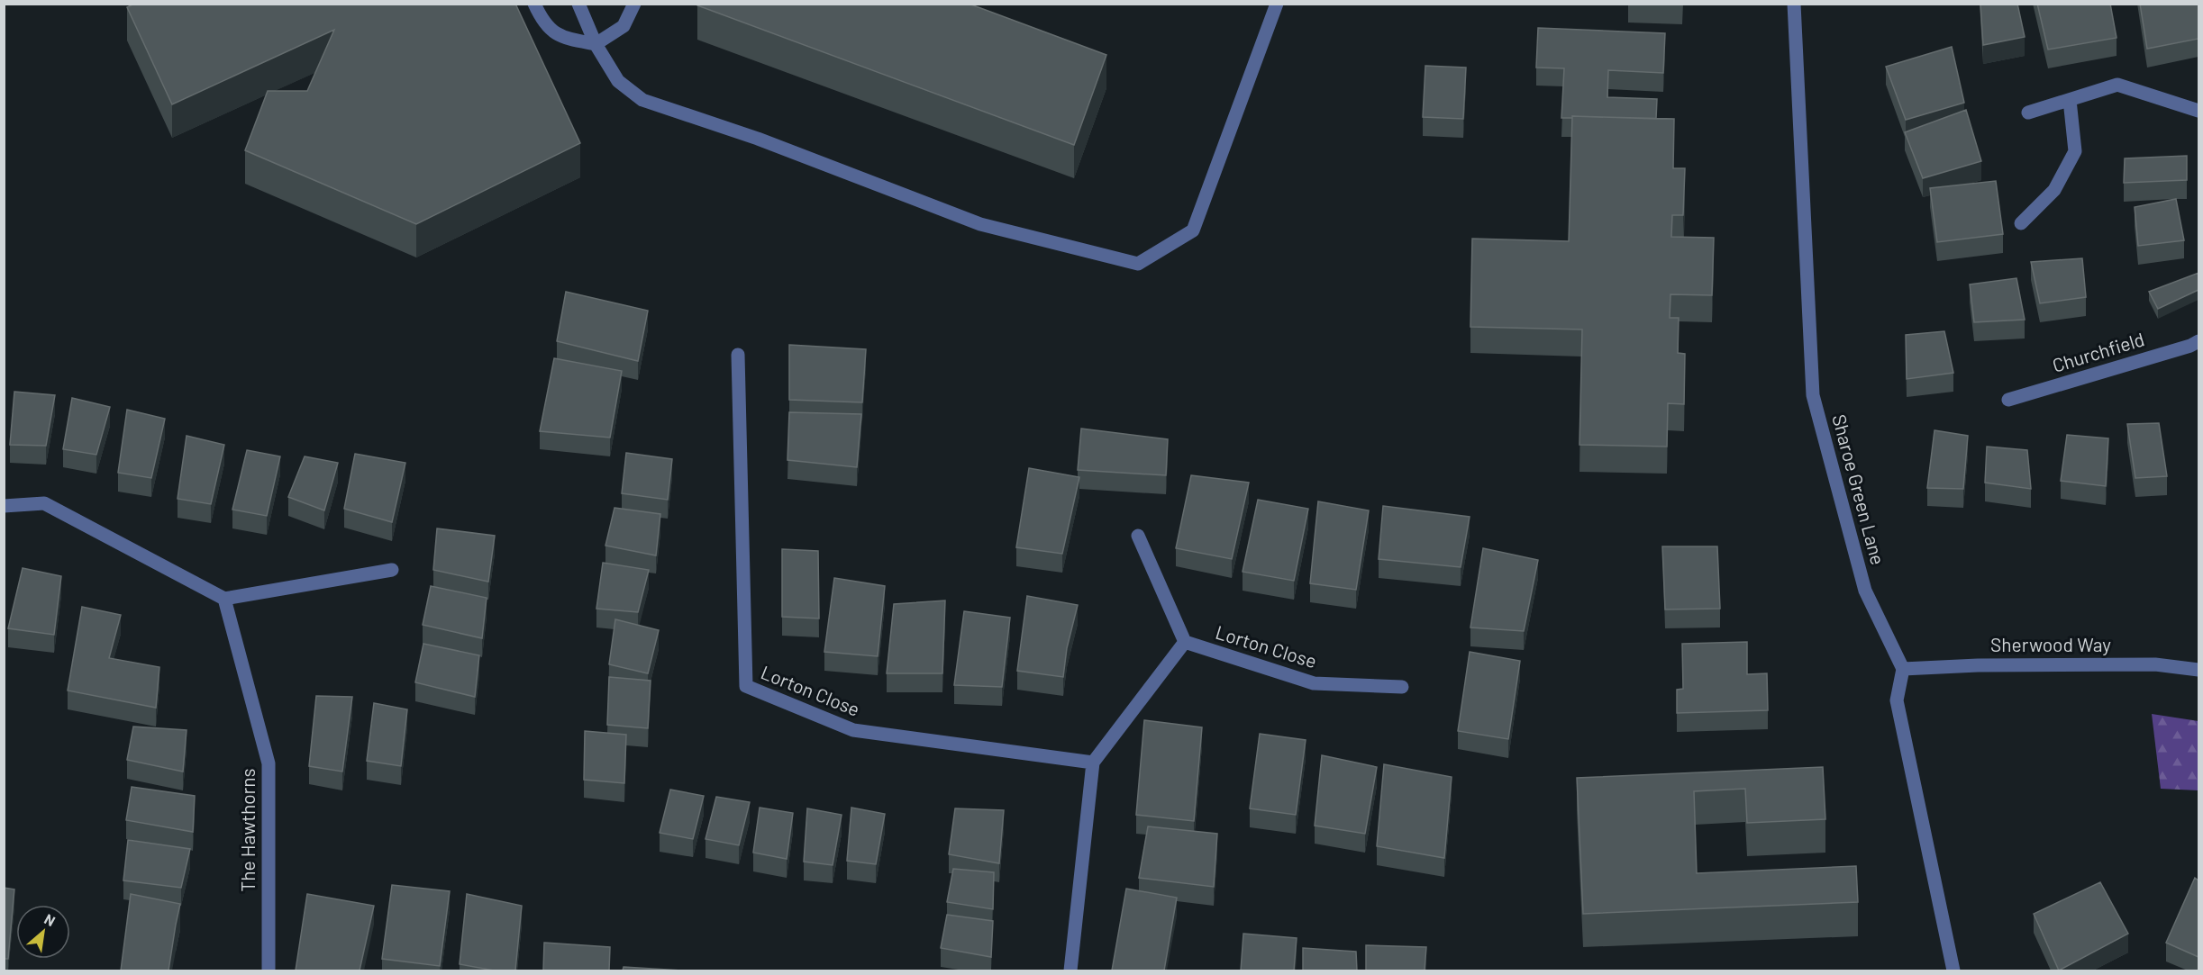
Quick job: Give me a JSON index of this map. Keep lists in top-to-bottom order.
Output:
{
  "streets": {
    "street": [
      "Churchfield",
      "Sharoe Green Lane",
      "Sherwood Way",
      "Lorton Close",
      "The Hawthorns"
    ]
  },
  "crossings": [
    ["Sharoe Green Lane", "Sherwood Way"]
  ],
  "north": "top right"
}
